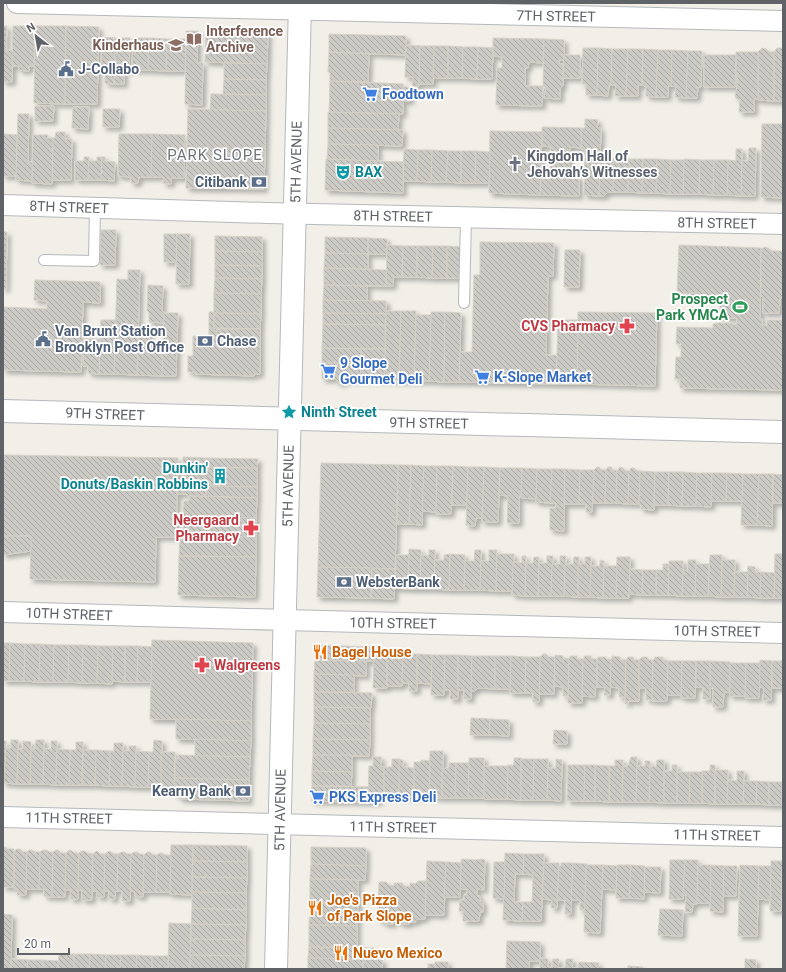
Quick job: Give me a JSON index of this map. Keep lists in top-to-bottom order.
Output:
{
  "streets": {
    "street": [
      "7TH STREET",
      "5TH AVENUE",
      "8TH STREET",
      "9TH STREET",
      "10TH STREET",
      "11TH STREET"
    ]
  },
  "crossings": [
    ["7TH STREET", "5TH AVENUE"],
    ["5TH AVENUE", "8TH STREET"],
    ["5TH AVENUE", "9TH STREET"],
    ["5TH AVENUE", "10TH STREET"],
    ["5TH AVENUE", "11TH STREET"]
  ],
  "districts": ["PARK SLOPE"],
  "places": {
    "library": ["Interference Archive"],
    "school or university": ["Kinderhaus"],
    "public building": ["J-Collabo", "Van Brunt Station Brooklyn Post Office"],
    "supermarket": [
      "Foodtown",
      "9 Slope Gourmet Deli",
      "K-Slope Market",
      "PKS Express Deli"
    ],
    "church": ["Kingdom Hall of Jehovah’s Witnesses"],
    "theatre": ["BAX"],
    "bank": [
      "Citibank",
      "Chase",
      "WebsterBank",
      "Kearny Bank"
    ],
    "sports": ["Prospect Park YMCA"],
    "pharmacy": ["CVS Pharmacy", "Neergaard Pharmacy", "Walgreens"],
    "place": ["Ninth Street"],
    "building": ["Dunkin' Donuts/Baskin Robbins"],
    "restaurant": ["Bagel House", "Joe's Pizza of Park Slope", "Nuevo Mexico"]
  },
  "scale_bar": "20 m",
  "north": "top left"
}
